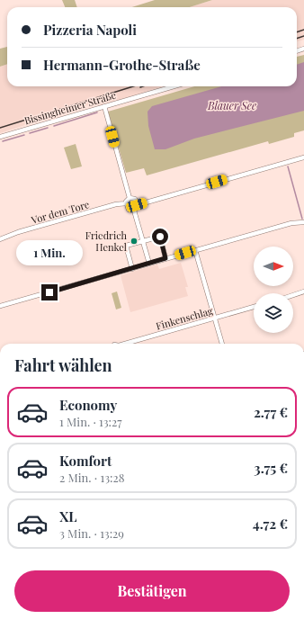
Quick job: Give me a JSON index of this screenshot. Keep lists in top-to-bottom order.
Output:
{
  "streets": {
    "street": ["Bissingheimer Straße", "Vor dem Tore", "Finkenschlag"]
  },
  "water": ["Blauer See"],
  "places": ["Friedrich Henkel"],
  "north": "right",
  "page": {
    "banner": ["Pizzeria Napoli", "Hermann-Grothe-Straße"],
    "bubble": "1 Min.",
    "heading": "Fahrt wählen",
    "list": [
      {
        "name": "Economy",
        "note": "1 Min. · 13:27",
        "value": "2.77 €"
      },
      {
        "name": "Komfort",
        "note": "2 Min. · 13:28",
        "value": "3.75 €"
      },
      {
        "name": "XL",
        "note": "3 Min. · 13:29",
        "value": "4.72 €"
      }
    ],
    "buttons": "Bestätigen"
  }
}
